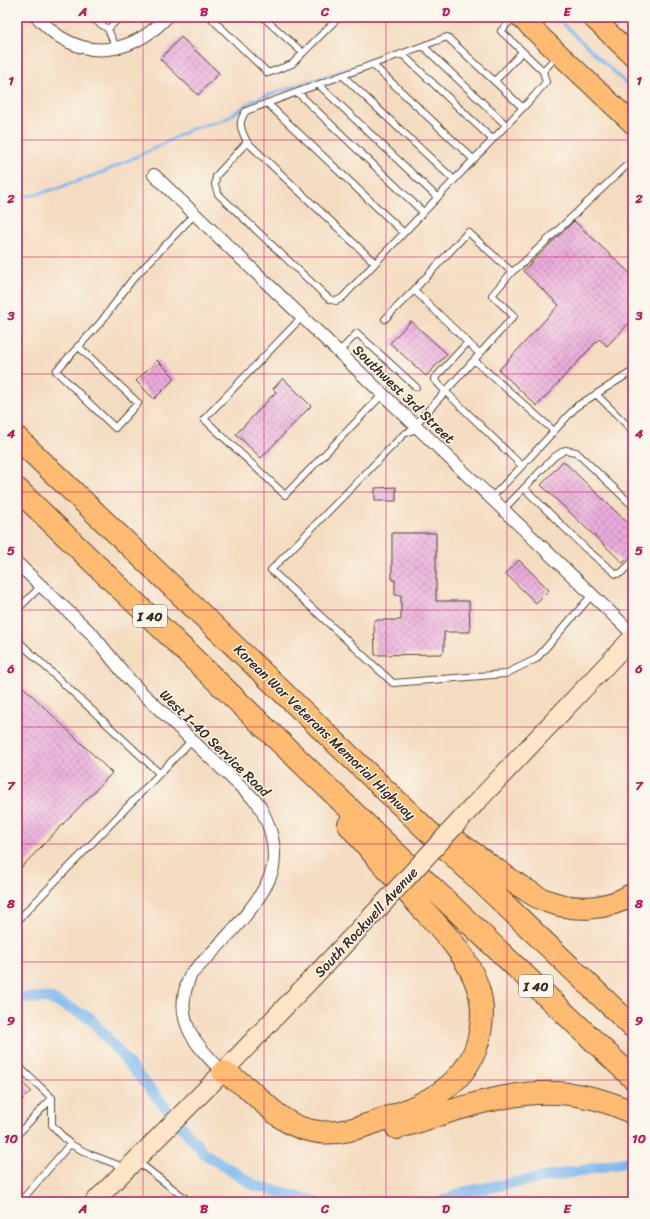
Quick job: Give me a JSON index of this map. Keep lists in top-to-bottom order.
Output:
{
  "streets": {
    "highway": ["I 40", "Korean War Veterans Memorial Highway"],
    "street": ["Southwest 3rd Street", "West I-40 Service Road", "South Rockwell Avenue"]
  },
  "crossings": [
    ["West I-40 Service Road", "South Rockwell Avenue"]
  ],
  "grid": {
    "columns": [
      "A",
      "B",
      "C",
      "D",
      "E"
    ],
    "rows": [
      "1",
      "2",
      "3",
      "4",
      "5",
      "6",
      "7",
      "8",
      "9",
      "10"
    ]
  }
}
